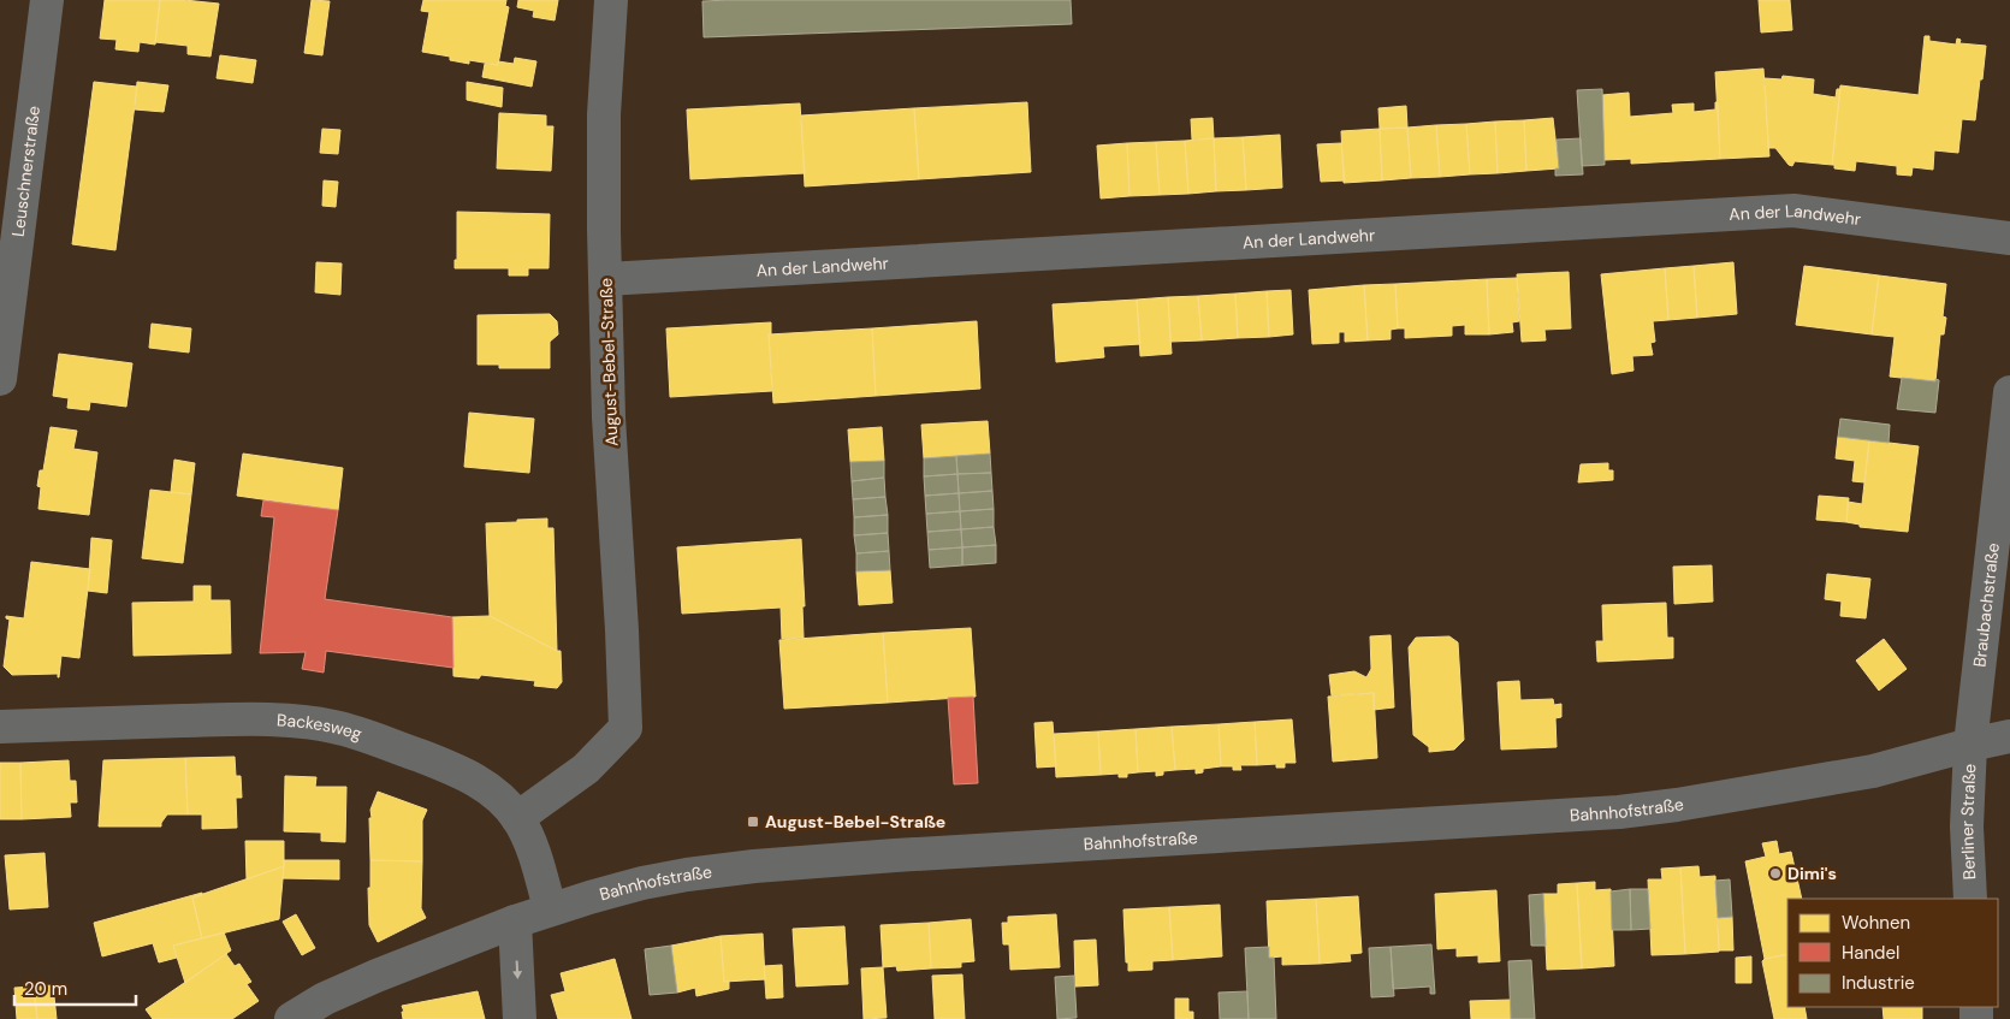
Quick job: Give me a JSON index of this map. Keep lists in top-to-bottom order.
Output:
{
  "streets": {
    "street": [
      "Leuschnerstraße",
      "An der Landwehr",
      "August-Bebel-Straße",
      "Braubachstraße",
      "Backesweg",
      "Bahnhofstraße",
      "Berliner Straße"
    ]
  },
  "crossings": [
    ["An der Landwehr", "August-Bebel-Straße"],
    ["August-Bebel-Straße", "Backesweg"],
    ["Braubachstraße", "Bahnhofstraße"],
    ["Braubachstraße", "Berliner Straße"],
    ["Backesweg", "Bahnhofstraße"],
    ["Bahnhofstraße", "Berliner Straße"]
  ],
  "places": {
    "transit": ["August-Bebel-Straße"],
    "other": ["Dimi's"]
  },
  "legend": ["Wohnen", "Handel", "Industrie"],
  "scale_bar": "20 m"
}
